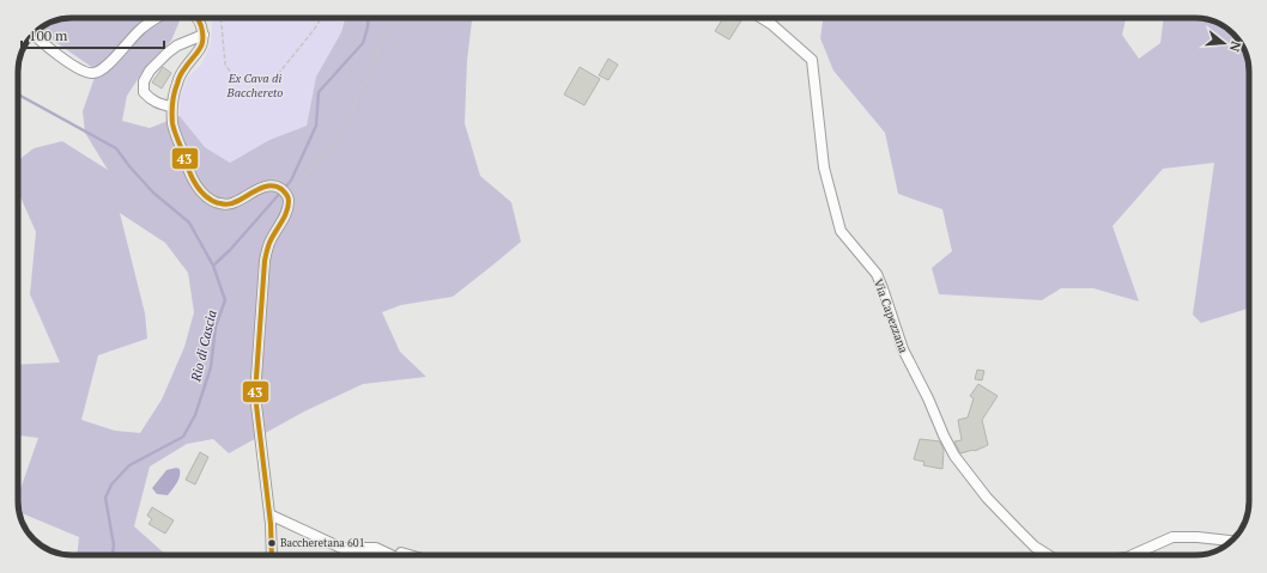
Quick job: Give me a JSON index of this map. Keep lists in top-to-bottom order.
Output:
{
  "streets": {
    "street": ["Via Capezzana"]
  },
  "water": ["Rio di Cascia"],
  "parks": ["Ex Cava di Bacchereto"],
  "places": ["Baccheretana 601"],
  "lines": ["transit line 43"],
  "scale_bar": "100 m",
  "north": "right"
}
